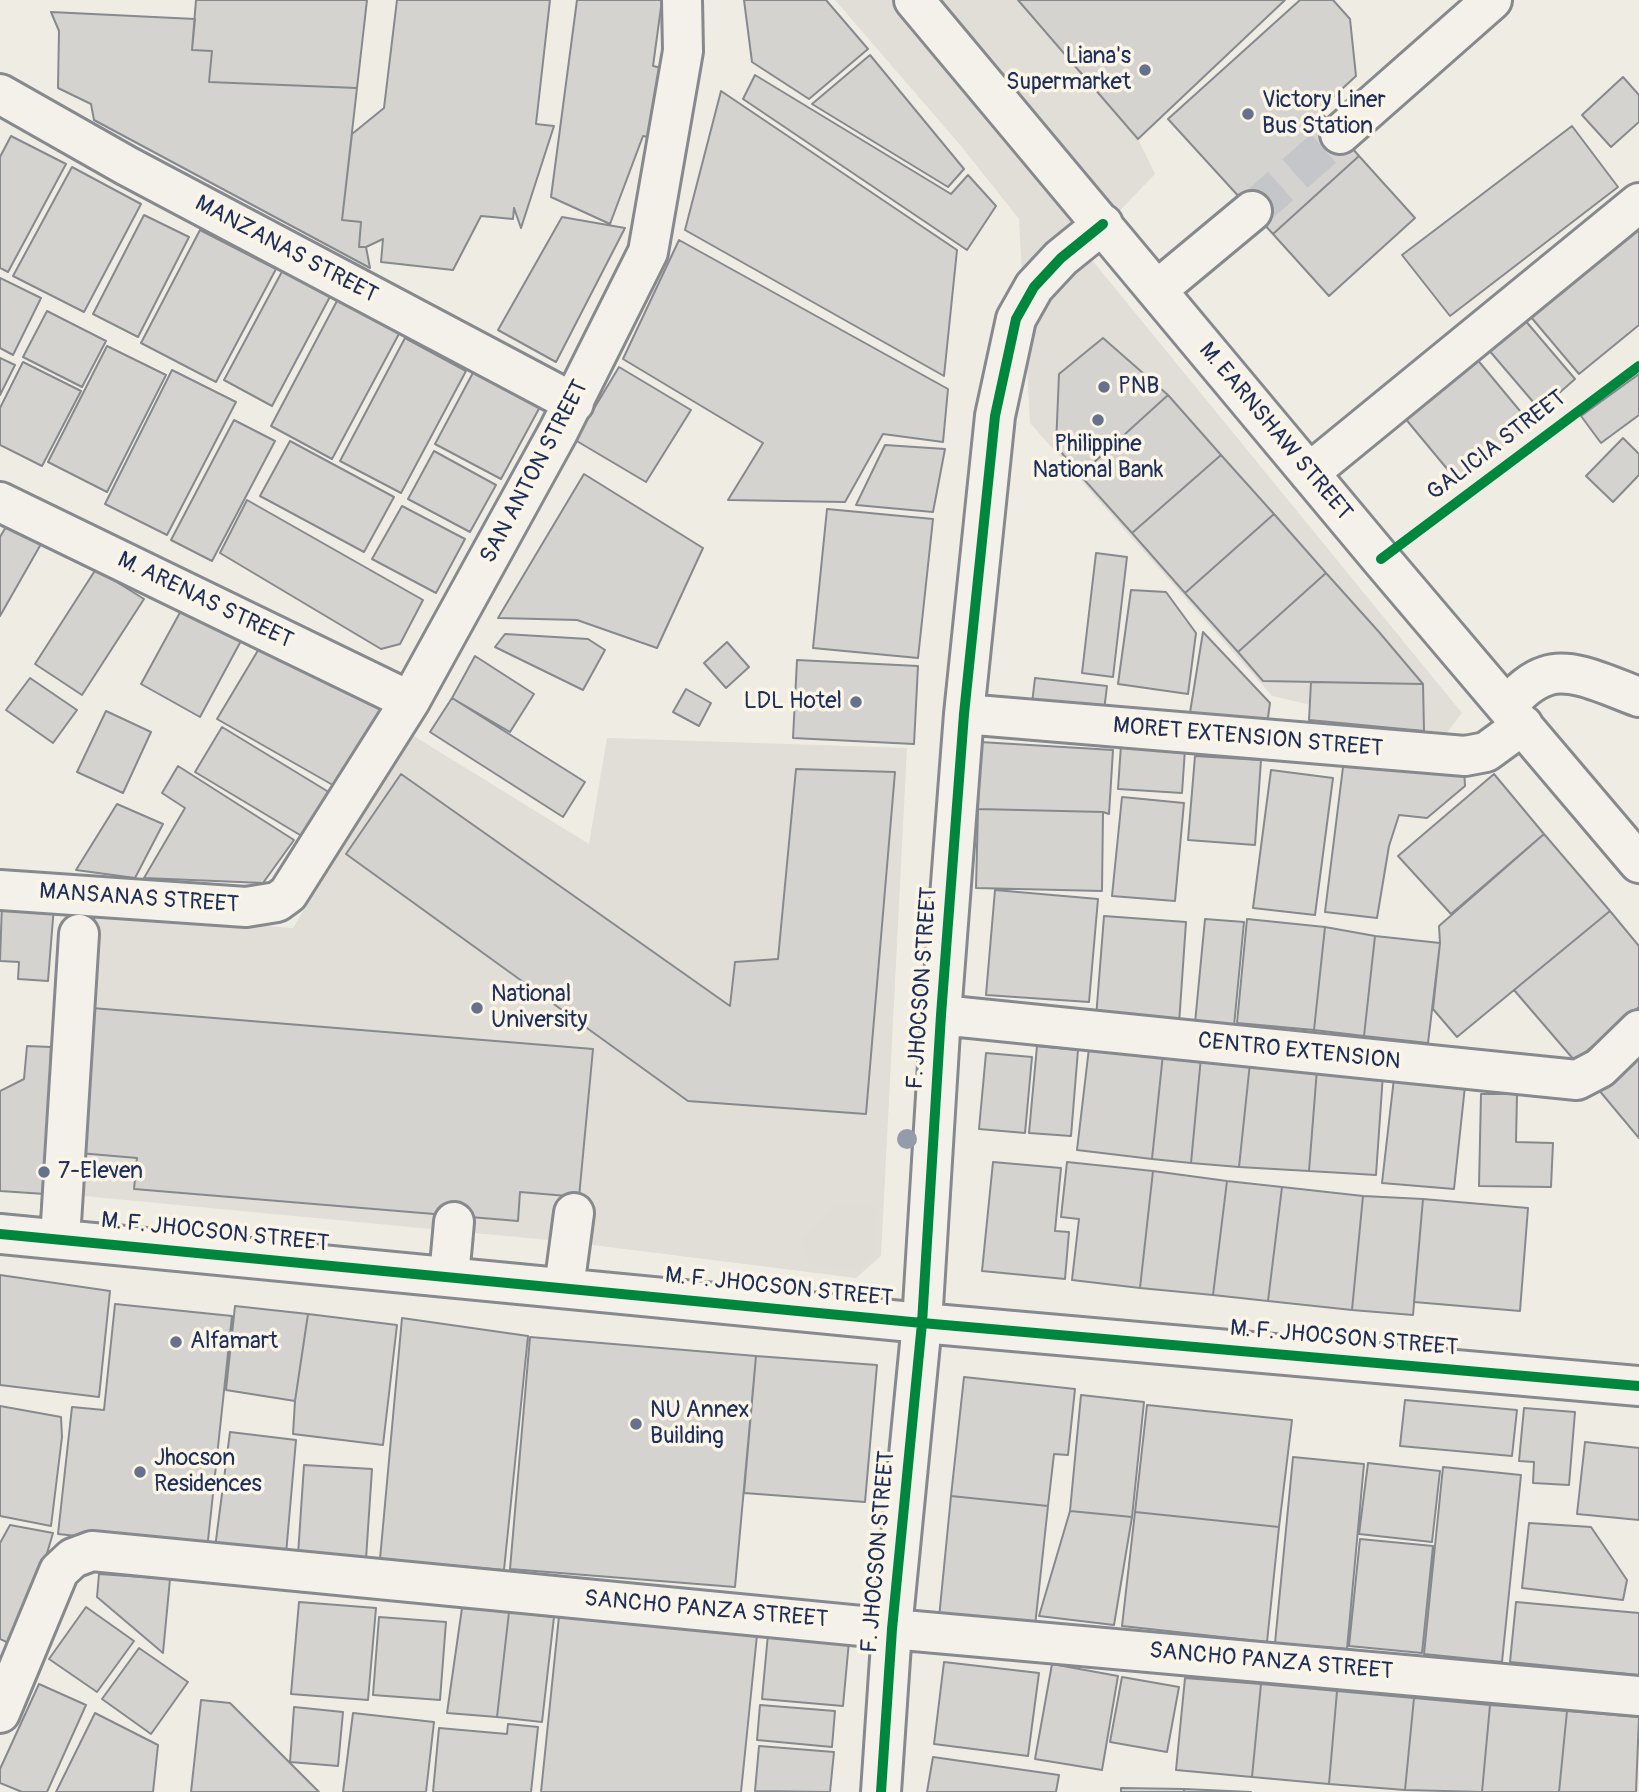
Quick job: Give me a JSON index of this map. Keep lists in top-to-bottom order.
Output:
{
  "streets": {
    "street": [
      "MANZANAS STREET",
      "M. EARNSHAW STREET",
      "SAN ANTON STREET",
      "M. ARENAS STREET",
      "MORET EXTENSION STREET",
      "MANSANAS STREET",
      "F. JHOCSON STREET",
      "CENTRO EXTENSION",
      "M. F. JHOCSON STREET",
      "SANCHO PANZA STREET"
    ],
    "cycle path": ["GALICIA STREET"]
  },
  "crossings": [
    ["MANZANAS STREET", "SAN ANTON STREET"],
    ["M. EARNSHAW STREET", "MORET EXTENSION STREET"],
    ["M. EARNSHAW STREET", "F. JHOCSON STREET"],
    ["SAN ANTON STREET", "M. ARENAS STREET"],
    ["SAN ANTON STREET", "MANSANAS STREET"],
    ["MORET EXTENSION STREET", "F. JHOCSON STREET"],
    ["F. JHOCSON STREET", "CENTRO EXTENSION"],
    ["F. JHOCSON STREET", "M. F. JHOCSON STREET"],
    ["F. JHOCSON STREET", "SANCHO PANZA STREET"]
  ],
  "places": [
    "Liana's Supermarket",
    "Victory Liner Bus Station",
    "PNB",
    "Philippine National Bank",
    "LDL Hotel",
    "National University",
    "7-Eleven",
    "Alfamart",
    "NU Annex Building",
    "Jhocson Residences"
  ]
}
